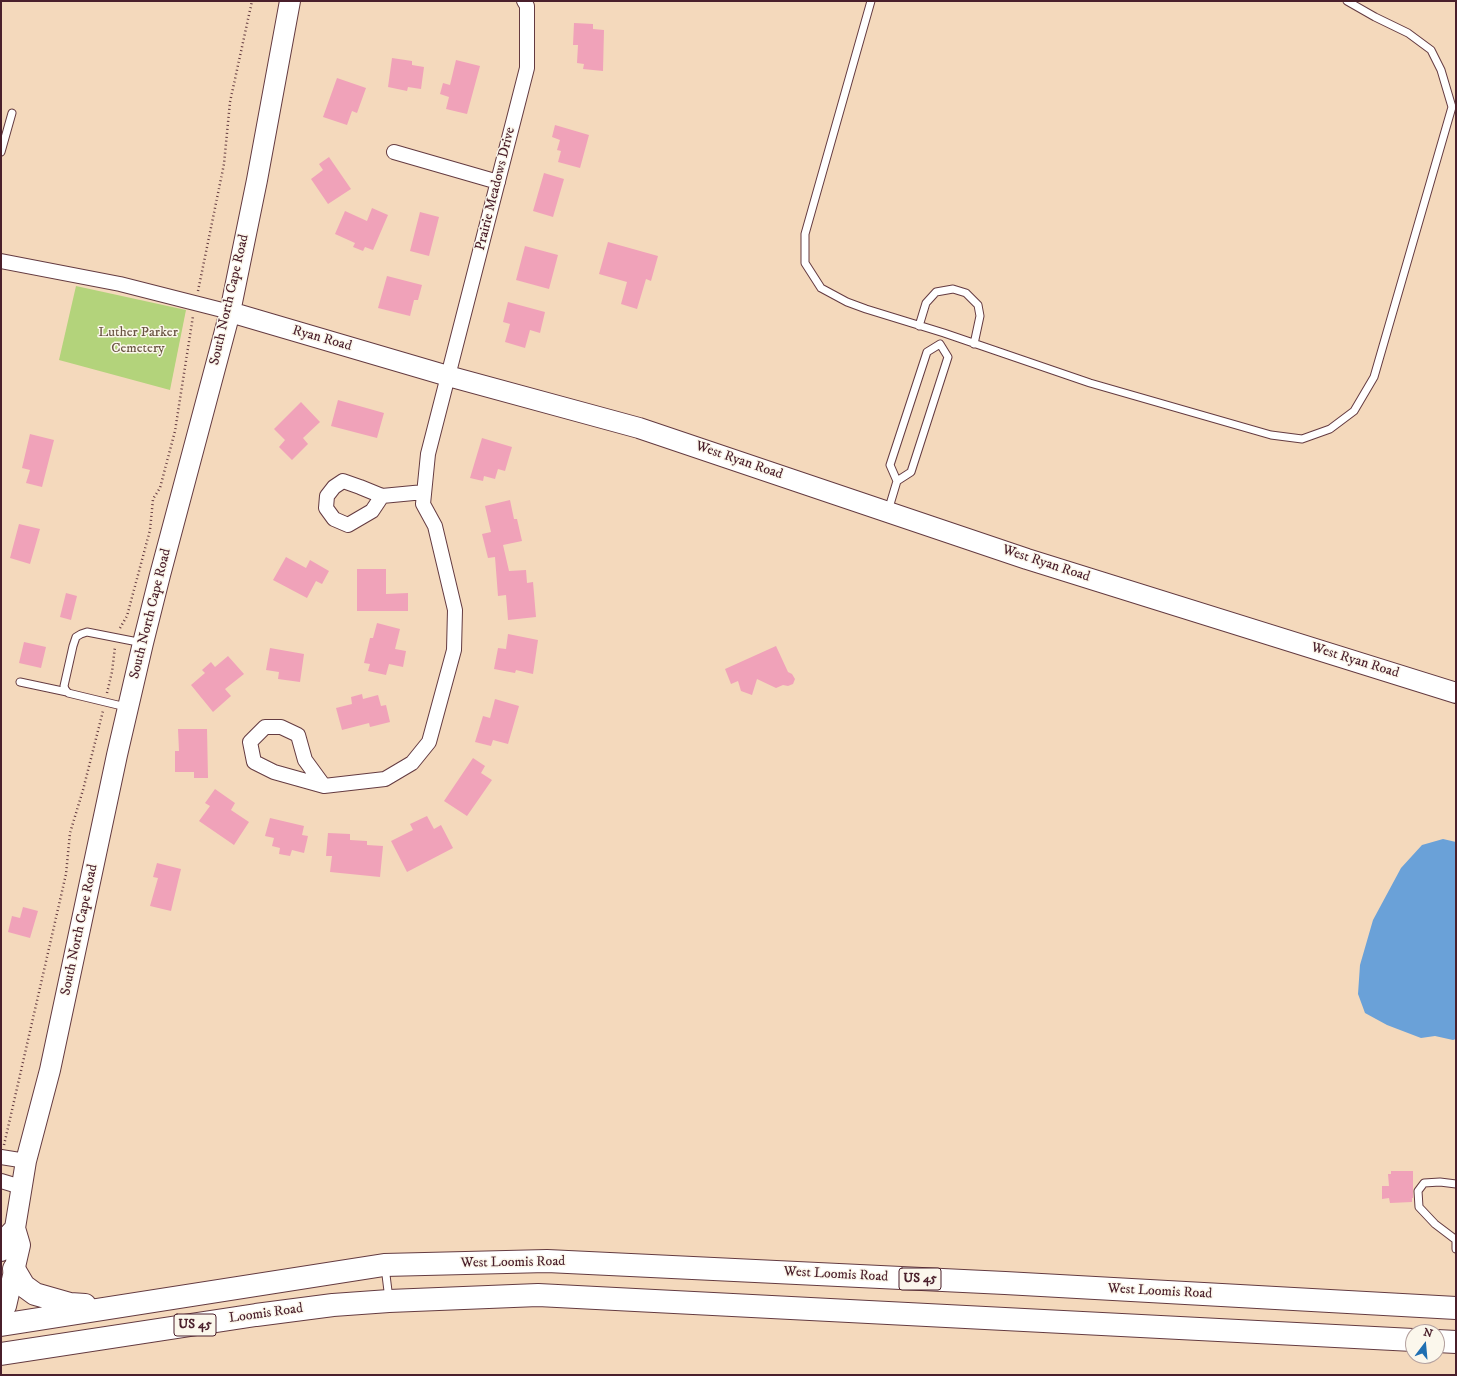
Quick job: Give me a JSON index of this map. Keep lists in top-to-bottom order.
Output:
{
  "streets": {
    "main road": [
      "South North Cape Road",
      "Ryan Road",
      "West Ryan Road",
      "West Loomis Road",
      "US 45",
      "Loomis Road"
    ],
    "street": ["Prairie Meadows Drive"]
  },
  "crossings": [
    ["Prairie Meadows Drive", "Ryan Road"],
    ["South North Cape Road", "Ryan Road"],
    ["Ryan Road", "West Ryan Road"],
    ["West Loomis Road", "US 45"],
    ["US 45", "Loomis Road"]
  ],
  "parks": ["Luther Parker Cemetery"],
  "north": "top"
}
